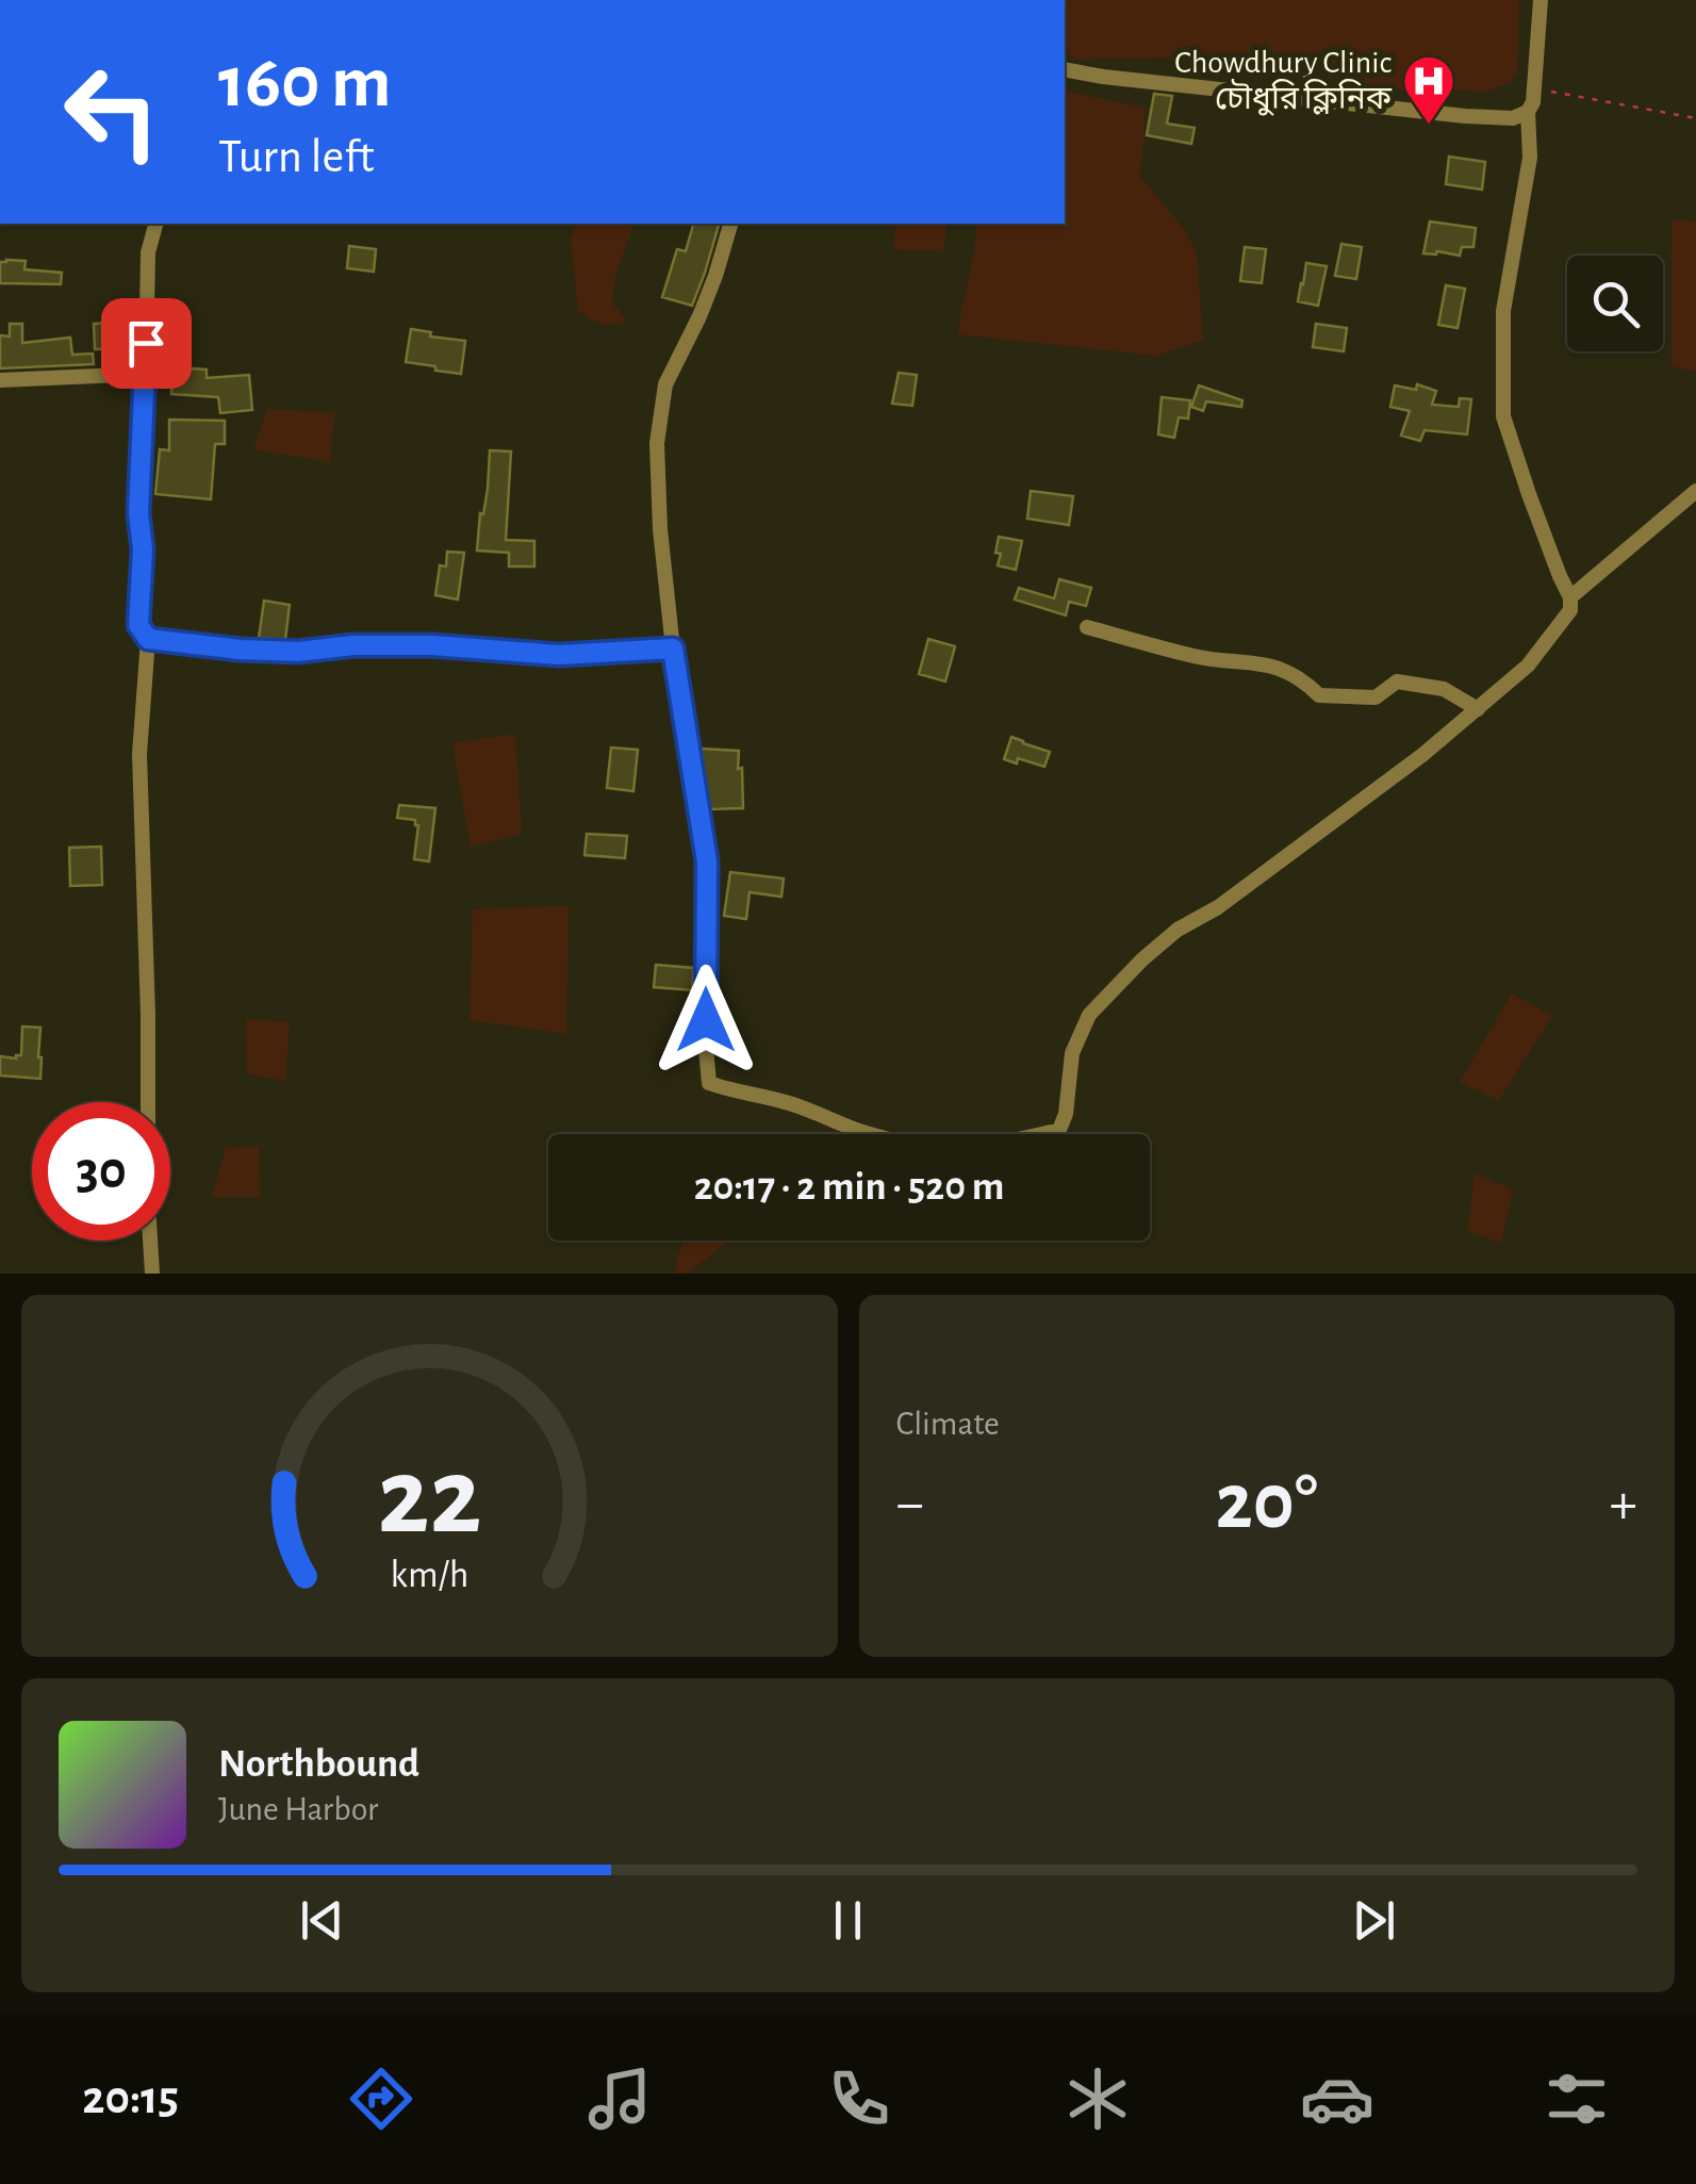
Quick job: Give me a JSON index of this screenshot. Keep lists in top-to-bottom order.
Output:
{
  "places": {
    "hospital": ["Chowdhury Clinic চৌধুরি ক্লিনিক"]
  },
  "page": {
    "turn": ["160 m", "Turn left"],
    "limit": "30",
    "trip": "20:17 · 2 min · 520 m",
    "tile": "Climate",
    "heat": ["−", "20°", "+"],
    "song": ["Northbound", "June Harbor"],
    "tabs": "20:15",
    "gauge": ["22", "km/h"]
  }
}
